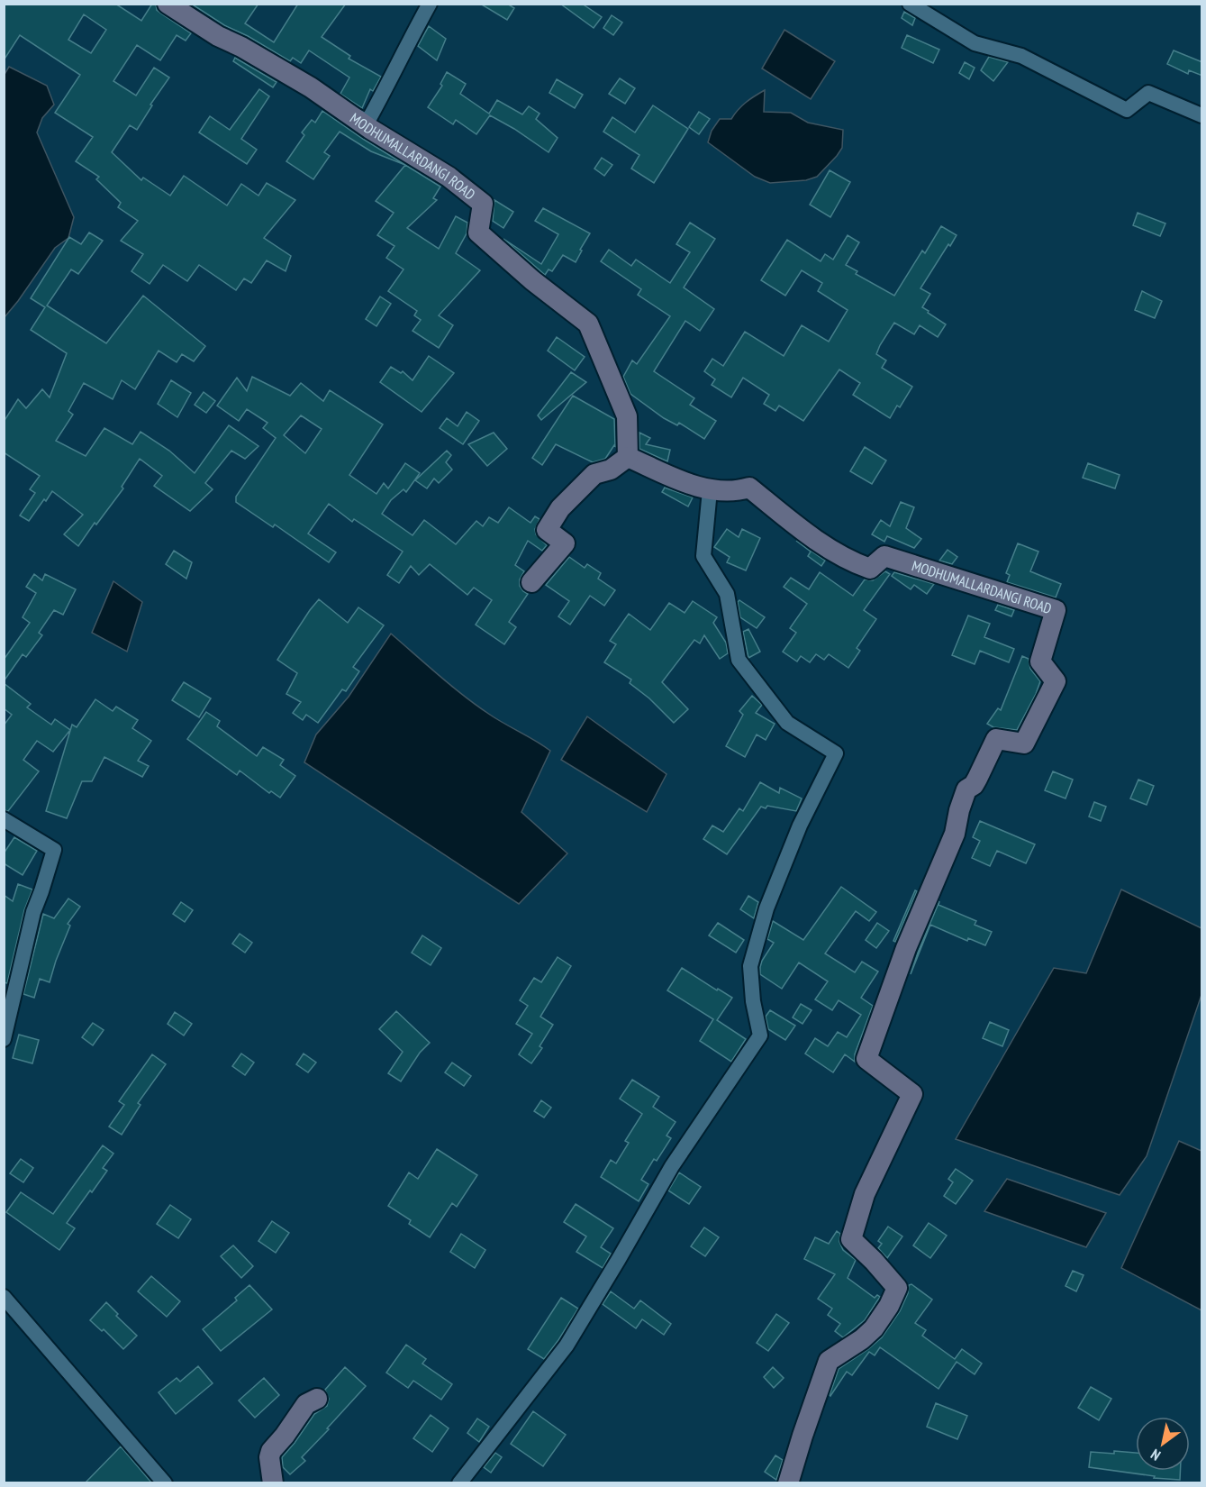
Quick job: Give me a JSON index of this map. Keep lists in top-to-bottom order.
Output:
{
  "streets": {
    "street": ["MODHUMALLARDANGI ROAD"]
  },
  "north": "bottom left"
}
